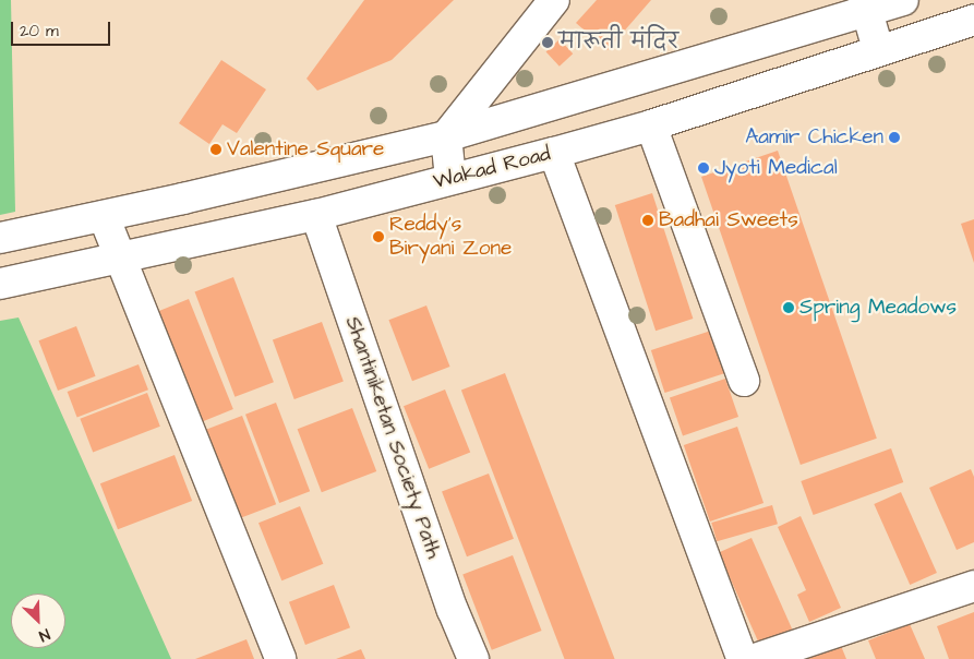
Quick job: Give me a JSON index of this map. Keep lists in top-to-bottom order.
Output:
{
  "streets": {
    "street": ["Wakad Road", "Shantiniketan Society Path"]
  },
  "crossings": [
    ["Wakad Road", "Shantiniketan Society Path"]
  ],
  "places": [
    "मारूती मंदिर",
    "Aamir Chicken",
    "Valentine Square",
    "Jyoti Medical",
    "Badhai Sweets",
    "Reddy's Biryani Zone",
    "Spring Meadows"
  ],
  "scale_bar": "20 m",
  "north": "bottom right"
}
